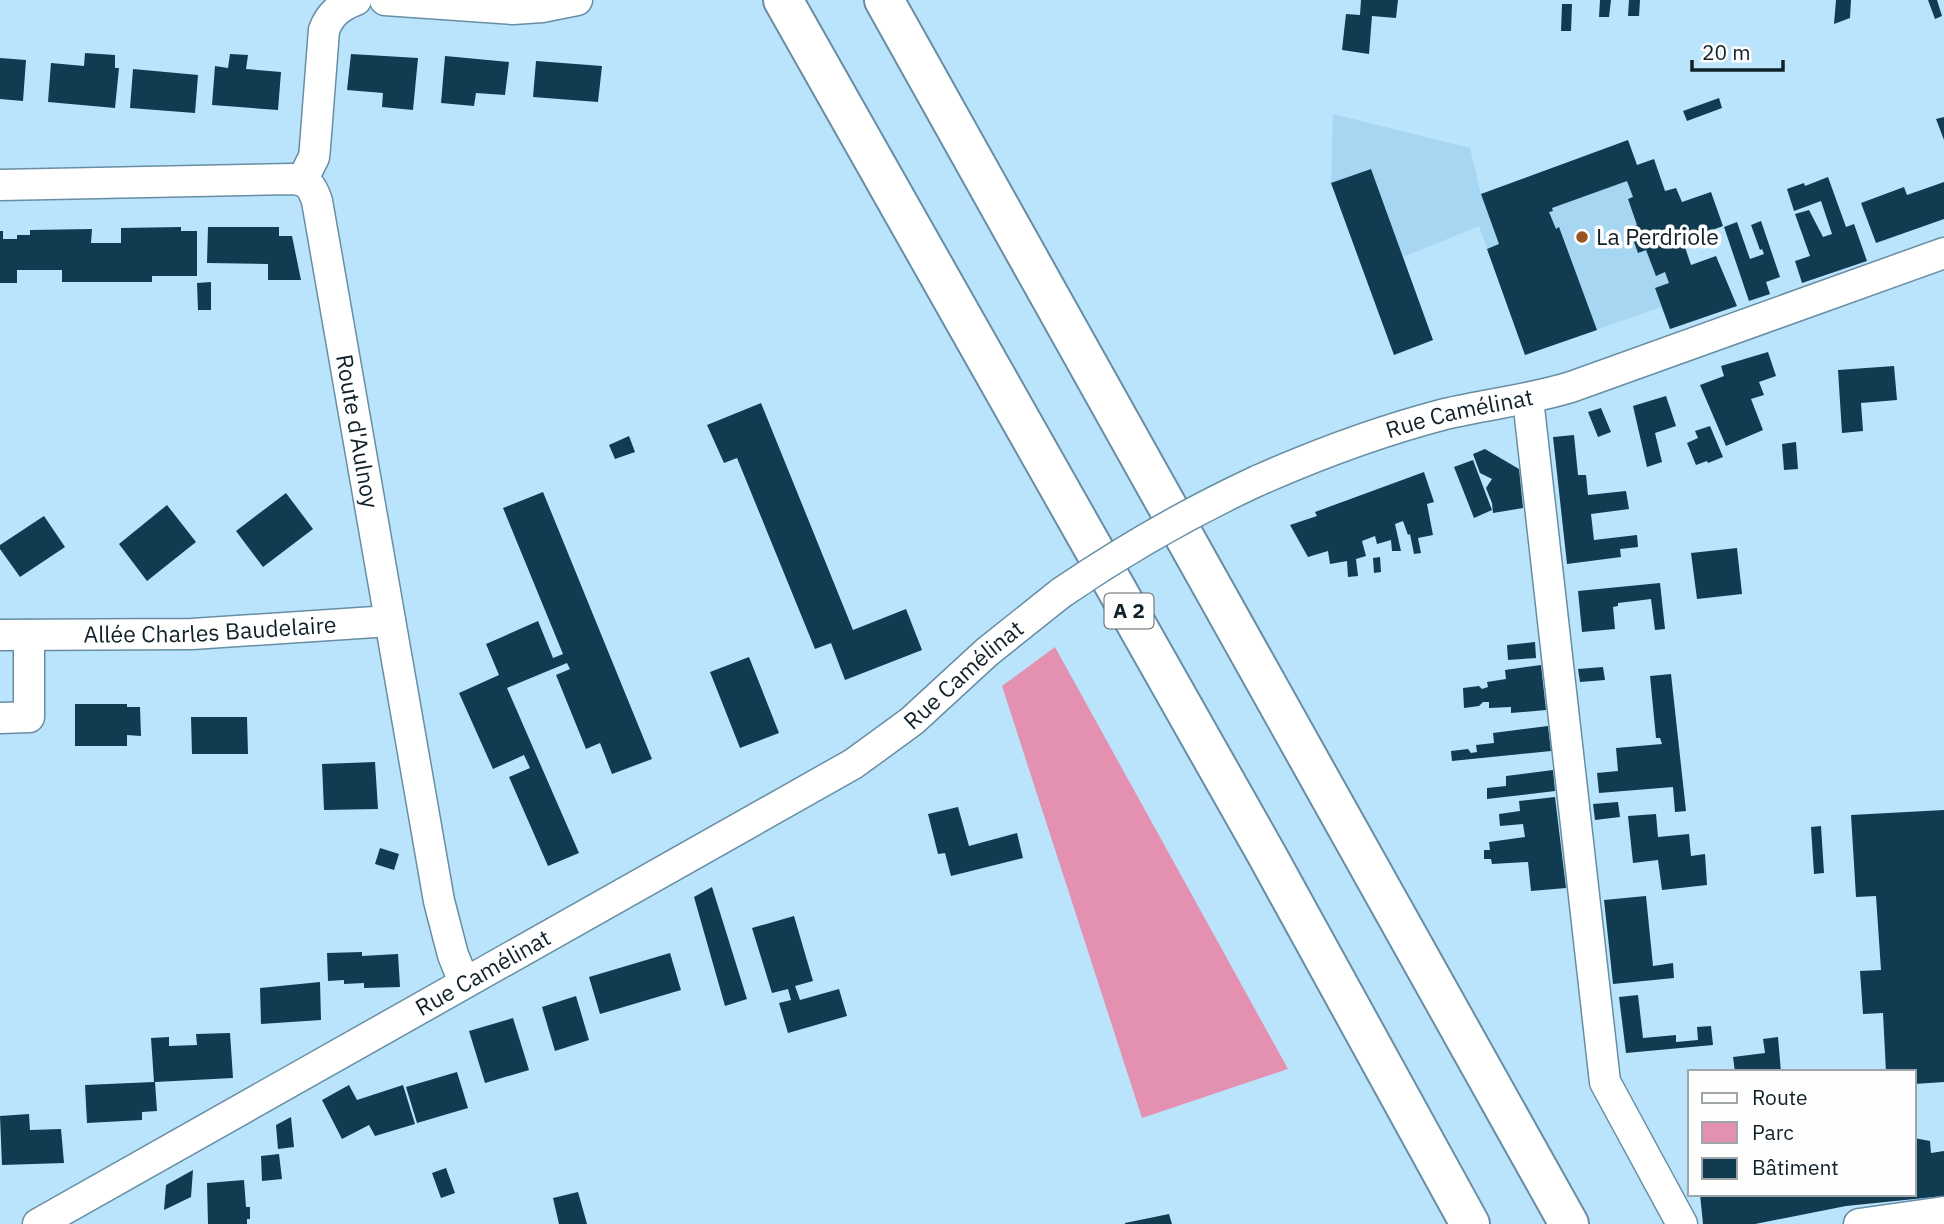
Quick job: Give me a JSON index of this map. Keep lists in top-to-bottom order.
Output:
{
  "streets": {
    "highway": ["A 2"],
    "street": ["Rue Camélinat", "Route d'Aulnoy", "Allée Charles Baudelaire"]
  },
  "crossings": [
    ["Rue Camélinat", "Route d'Aulnoy"],
    ["Route d'Aulnoy", "Allée Charles Baudelaire"]
  ],
  "places": ["La Perdriole"],
  "legend": ["Route", "Parc", "Bâtiment"],
  "scale_bar": "20 m"
}
